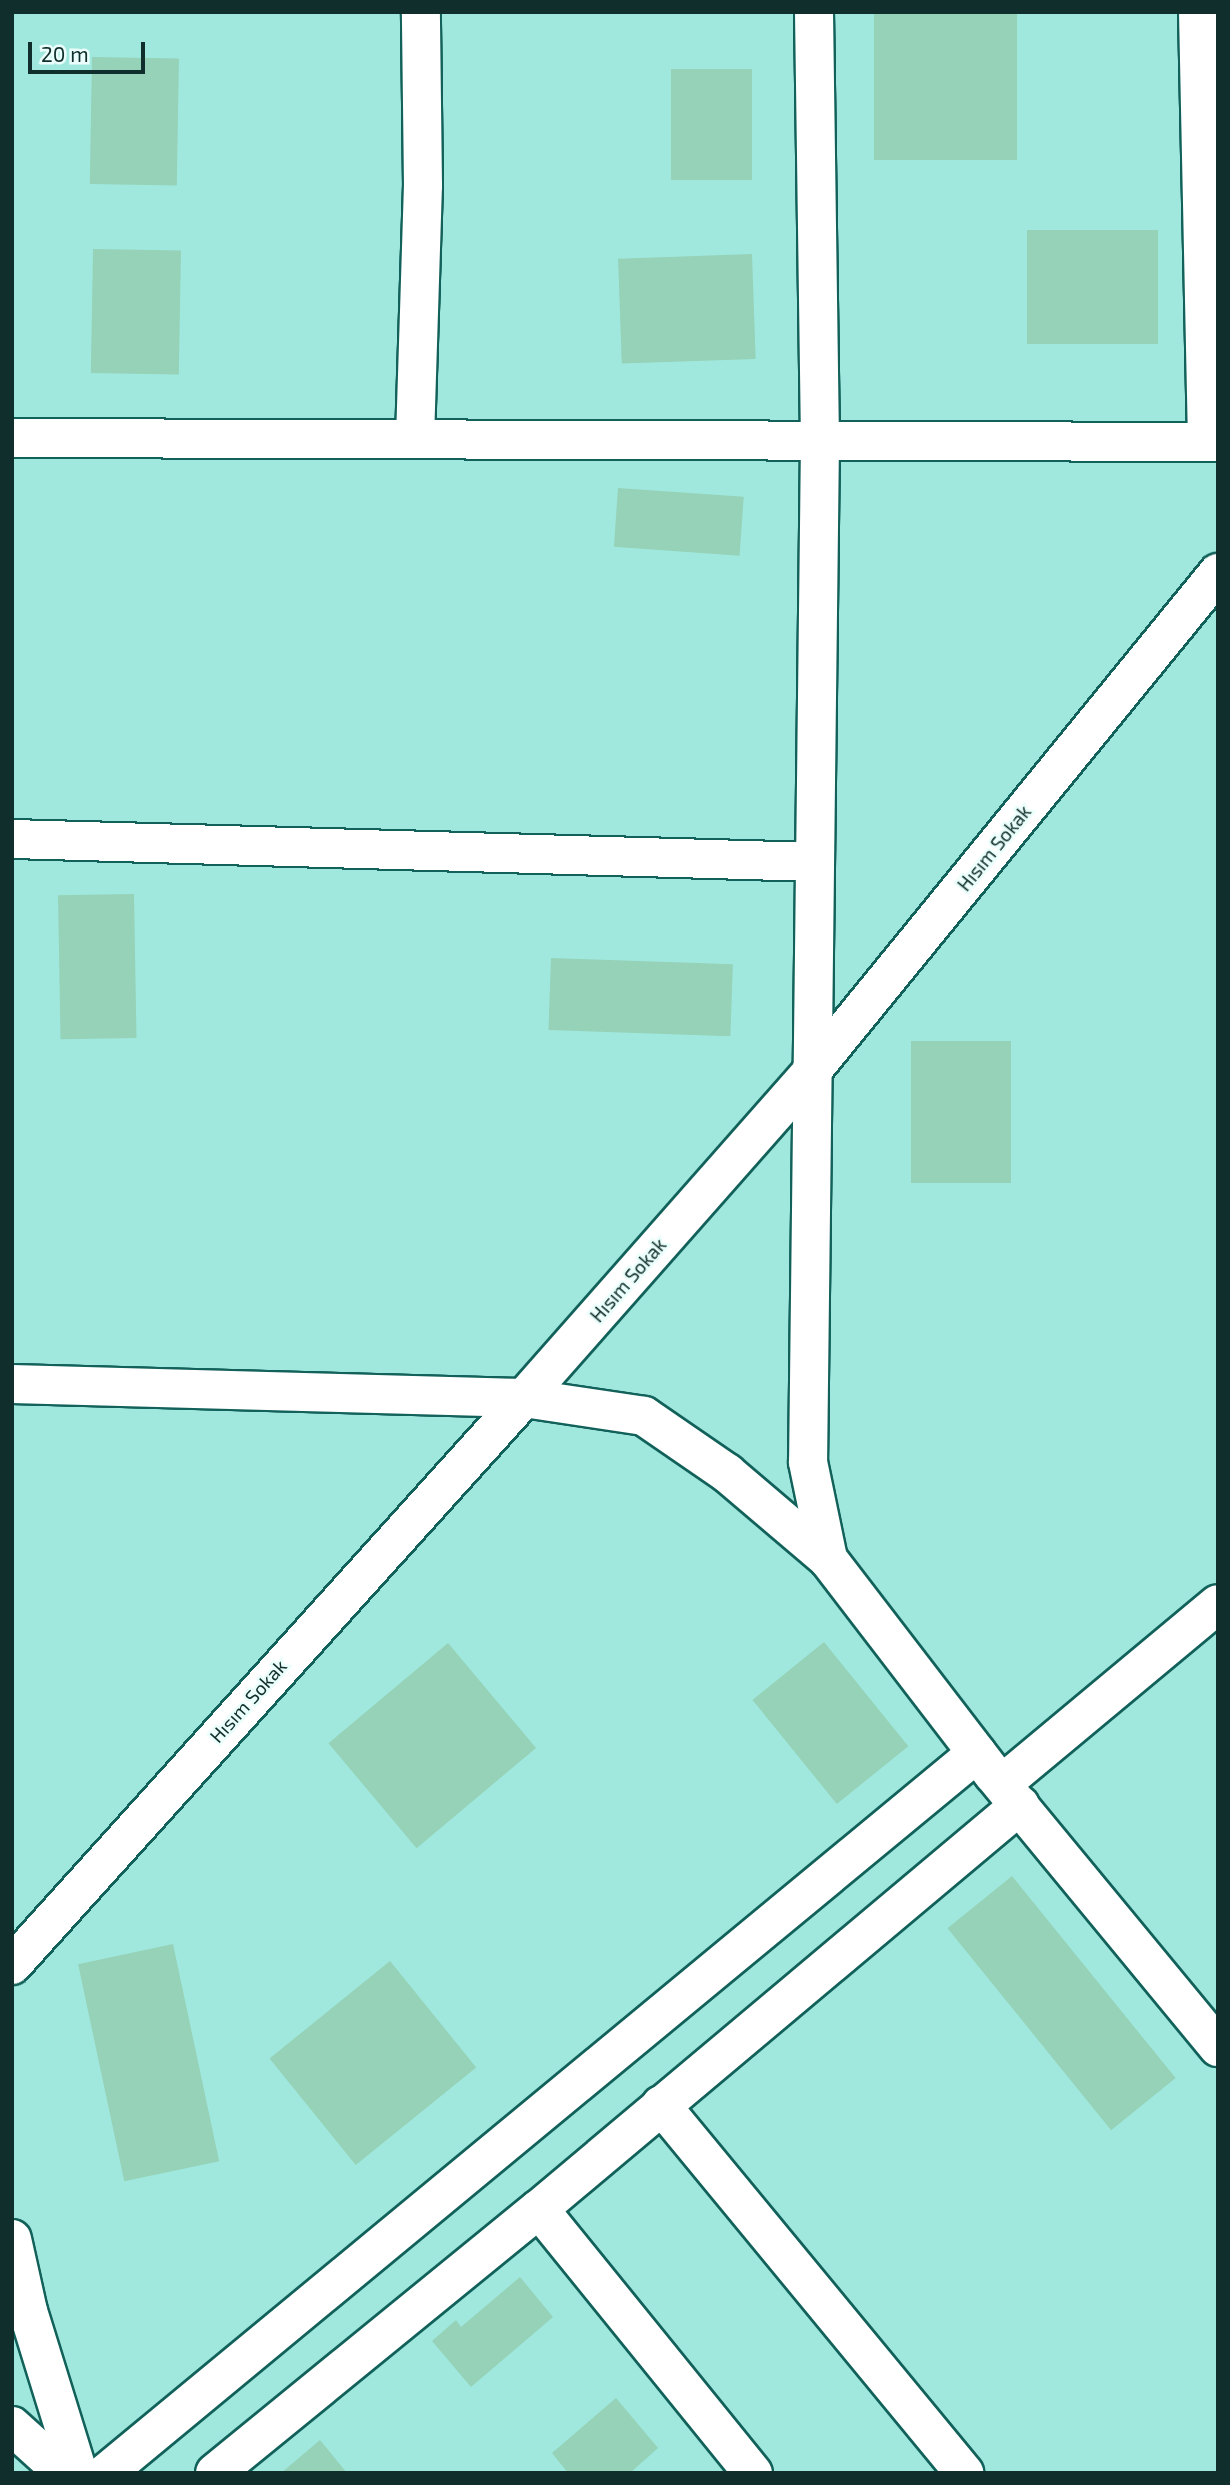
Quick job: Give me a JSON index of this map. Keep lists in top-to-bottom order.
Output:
{
  "streets": {
    "street": ["Hısım Sokak"]
  },
  "scale_bar": "20 m"
}
